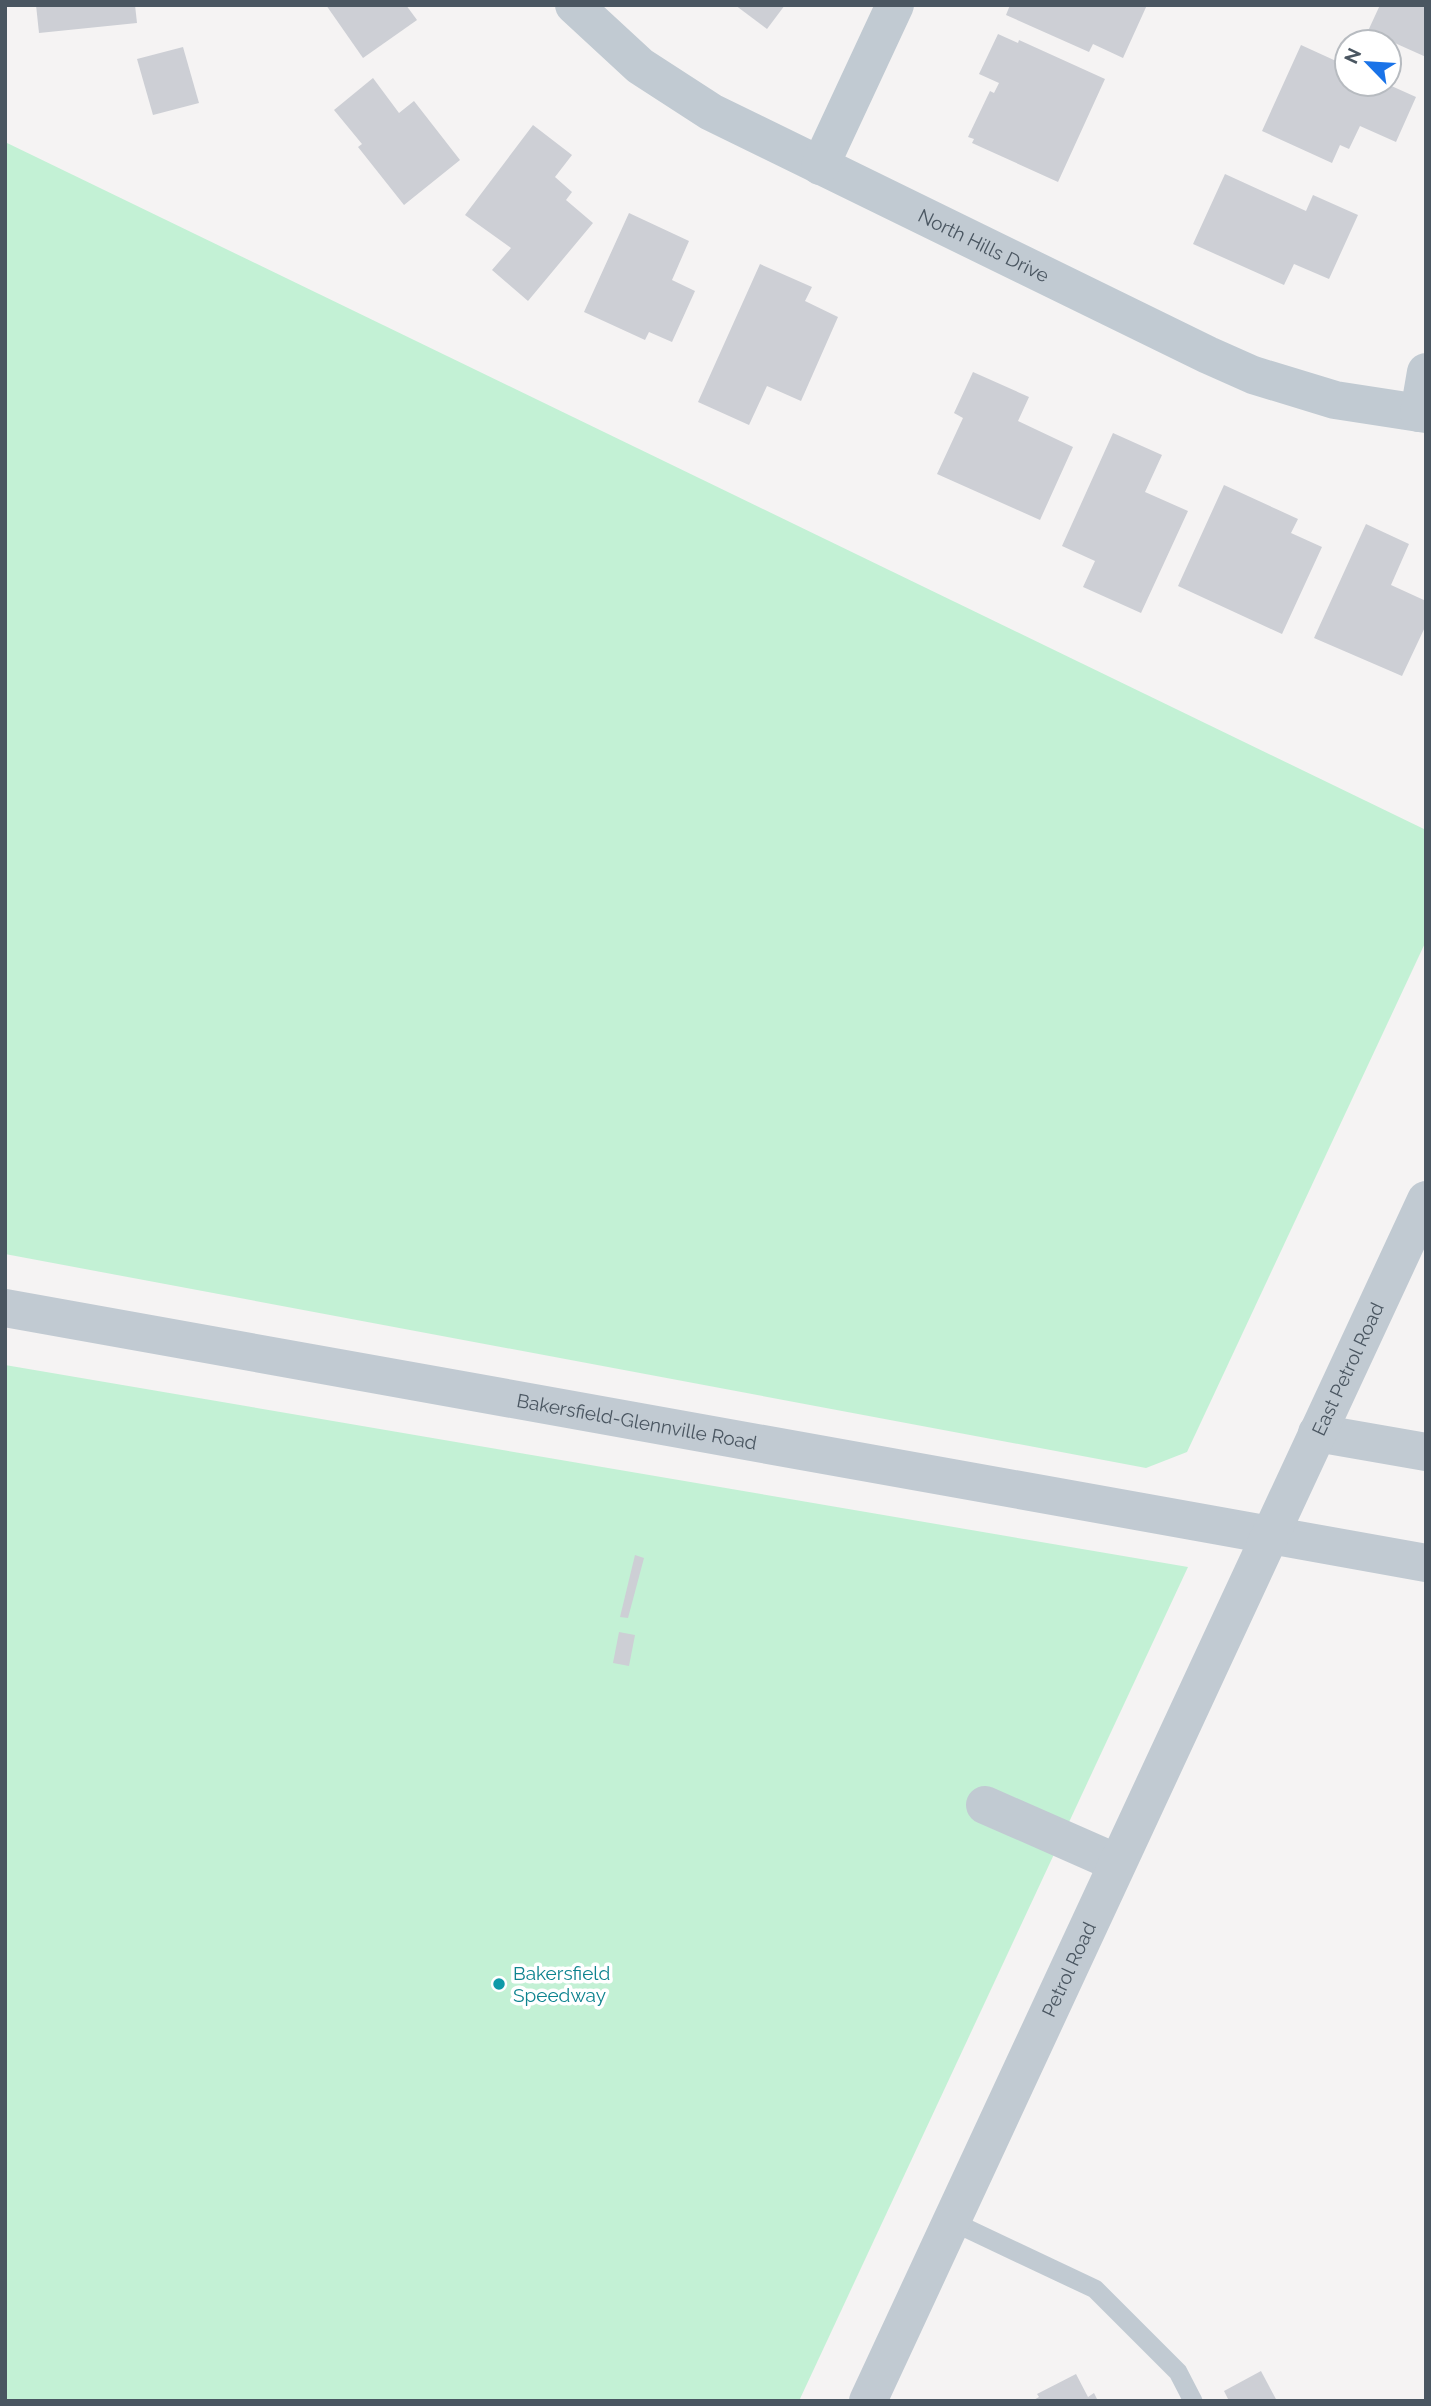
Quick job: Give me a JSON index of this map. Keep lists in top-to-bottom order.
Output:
{
  "streets": {
    "street": [
      "North Hills Drive",
      "East Petrol Road",
      "Bakersfield-Glennville Road",
      "Petrol Road"
    ]
  },
  "crossings": [
    ["East Petrol Road", "Bakersfield-Glennville Road"],
    ["East Petrol Road", "Petrol Road"],
    ["Bakersfield-Glennville Road", "Petrol Road"]
  ],
  "places": ["Bakersfield Speedway"],
  "north": "top left"
}
